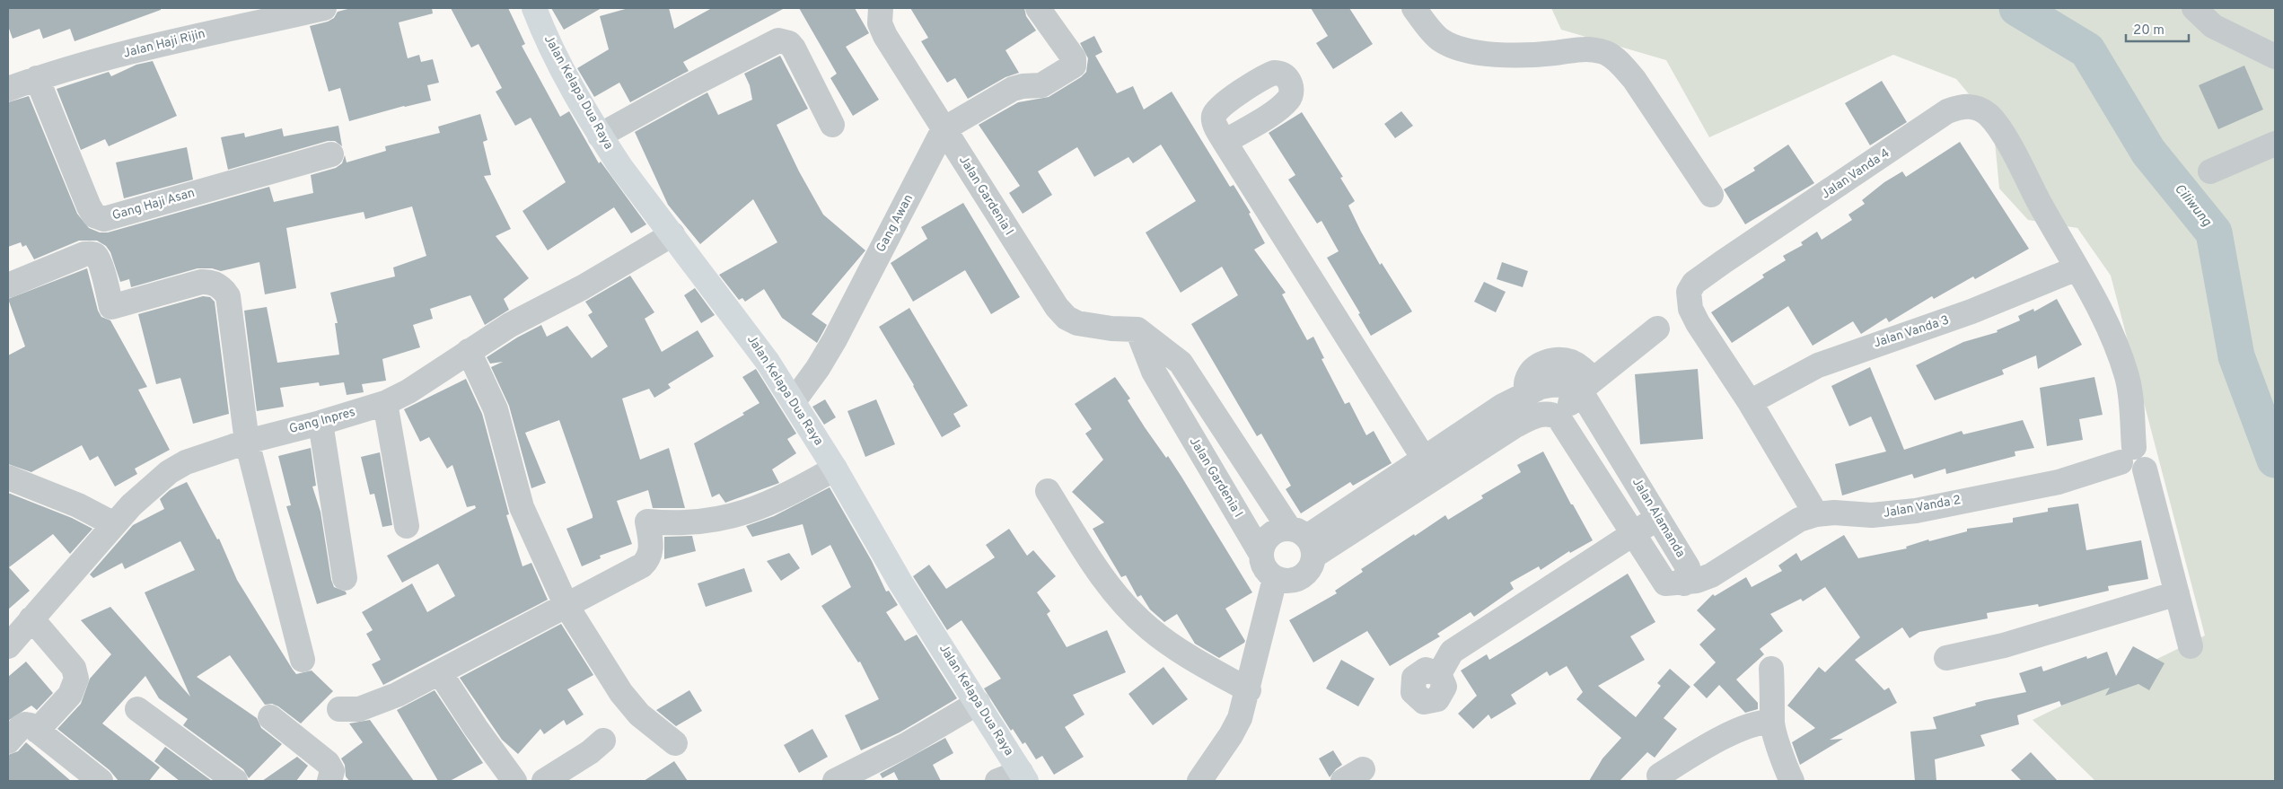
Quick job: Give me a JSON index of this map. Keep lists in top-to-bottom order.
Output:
{
  "streets": {
    "main road": ["Jalan Kelapa Dua Raya"],
    "street": [
      "Jalan Haji Rijin",
      "Jalan Vanda 4",
      "Jalan Gardenia I",
      "Gang Haji Asan",
      "Gang Awan",
      "Jalan Vanda 3",
      "Gang Inpres",
      "Jalan Vanda 2",
      "Jalan Alamanda"
    ]
  },
  "crossings": [
    ["Jalan Haji Rijin", "Gang Haji Asan"],
    ["Jalan Kelapa Dua Raya", "Gang Awan"],
    ["Jalan Kelapa Dua Raya", "Gang Inpres"],
    ["Jalan Vanda 4", "Jalan Vanda 3"],
    ["Jalan Vanda 4", "Jalan Vanda 2"],
    ["Jalan Gardenia I", "Gang Awan"],
    ["Jalan Vanda 2", "Jalan Alamanda"]
  ],
  "water": ["Ciliwung"],
  "scale_bar": "20 m"
}
